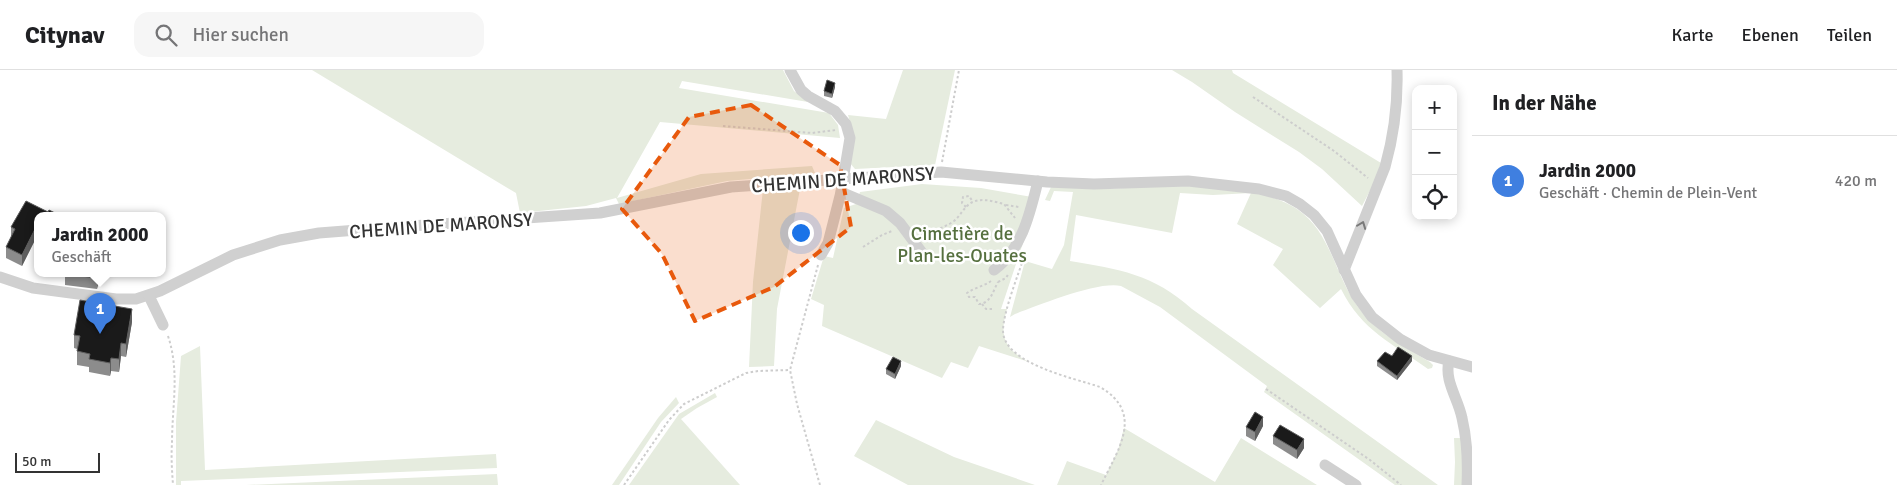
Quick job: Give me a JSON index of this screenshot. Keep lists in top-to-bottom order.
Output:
{
  "streets": {
    "street": ["CHEMIN DE MARONSY"]
  },
  "parks": ["Cimetière de Plan-les-Ouates"],
  "scale_bar": "50 m",
  "page": {
    "header": "Citynav",
    "search": "Hier suchen",
    "nav": ["Karte", "Ebenen", "Teilen"],
    "heading": "In der Nähe",
    "map_buttons": ["+", "−"],
    "list": [
      {
        "mark": "1",
        "name": "Jardin 2000",
        "note": "Geschäft · Chemin de Plein-Vent",
        "value": "420 m"
      }
    ],
    "popup": ["Jardin 2000", "Geschäft"],
    "pins": "1",
    "scale": "50 m"
  }
}
